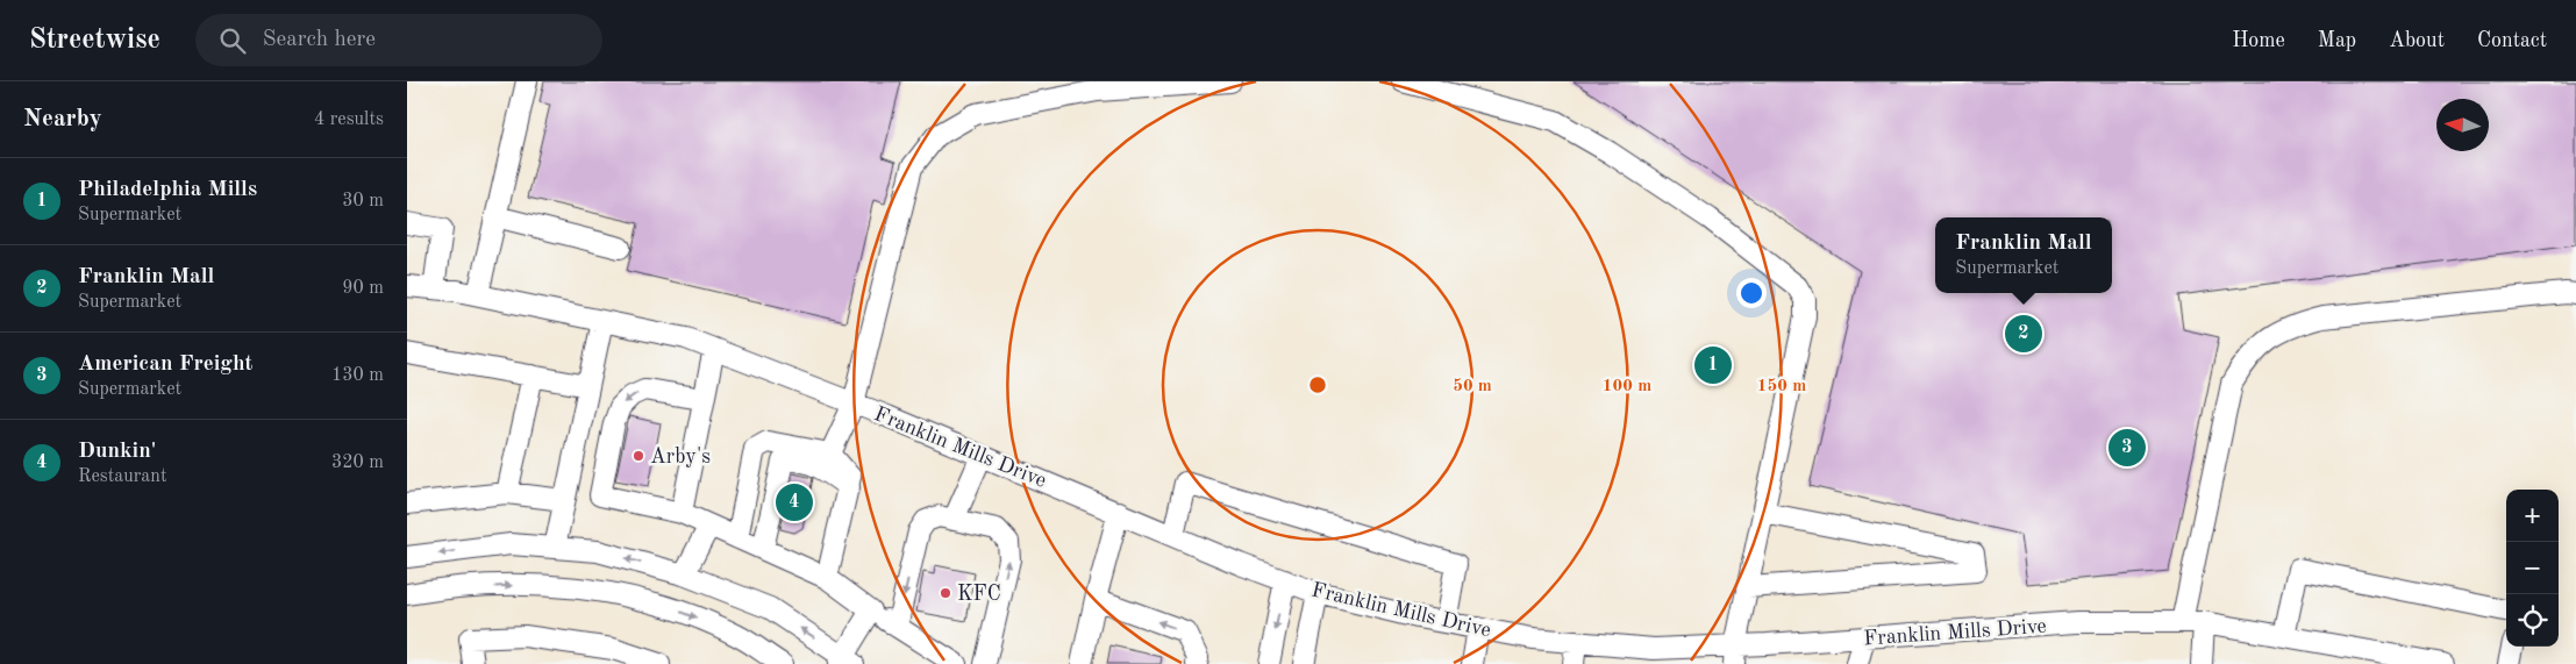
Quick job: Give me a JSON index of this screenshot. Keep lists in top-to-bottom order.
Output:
{
  "streets": {
    "street": ["Franklin Mills Drive"]
  },
  "places": ["Arby's", "KFC"],
  "north": "left",
  "page": {
    "header": "Streetwise",
    "search": "Search here",
    "nav": [
      "Home",
      "Map",
      "About",
      "Contact"
    ],
    "heading": ["Nearby", "4 results"],
    "list": [
      {
        "mark": "1",
        "name": "Philadelphia Mills",
        "note": "Supermarket",
        "value": "30 m"
      },
      {
        "mark": "2",
        "name": "Franklin Mall",
        "note": "Supermarket",
        "value": "90 m"
      },
      {
        "mark": "3",
        "name": "American Freight",
        "note": "Supermarket",
        "value": "130 m"
      },
      {
        "mark": "4",
        "name": "Dunkin'",
        "note": "Restaurant",
        "value": "320 m"
      }
    ],
    "popup": ["Franklin Mall", "Supermarket"],
    "pins": [
      "2",
      "1",
      "3",
      "4"
    ],
    "map_buttons": ["+", "−"]
  },
  "rings": ["50 m", "100 m", "150 m"]
}
